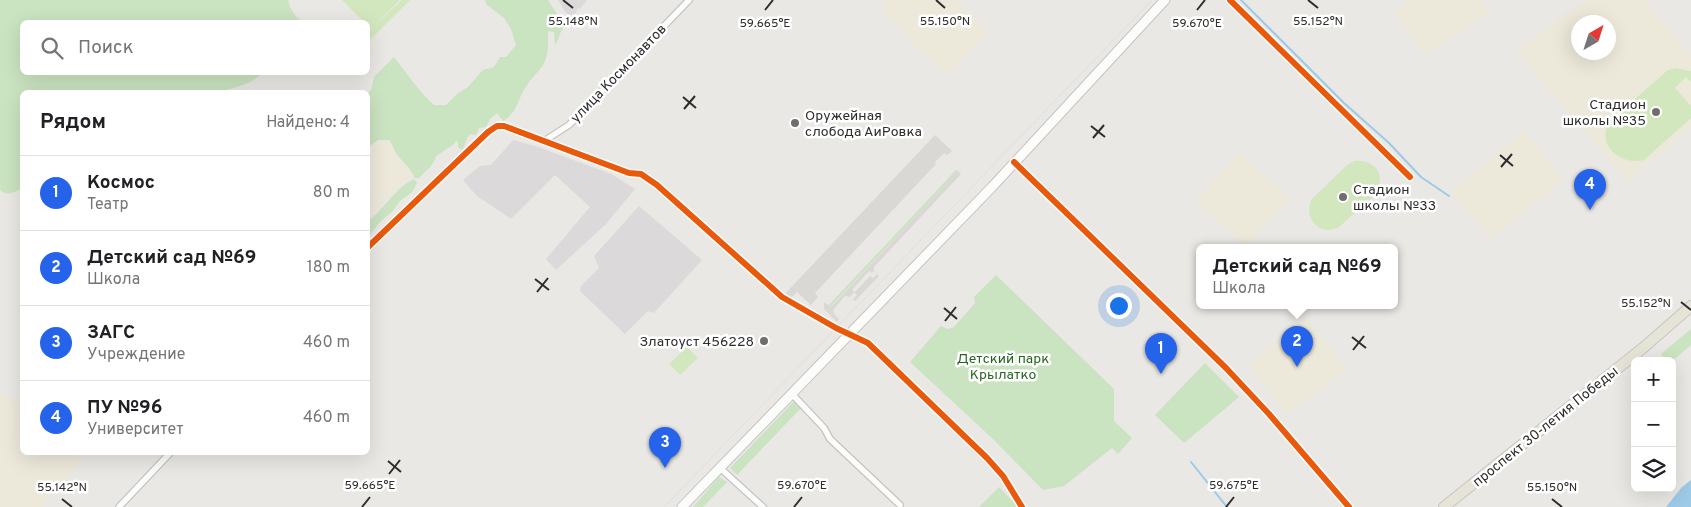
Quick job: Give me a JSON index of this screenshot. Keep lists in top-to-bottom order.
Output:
{
  "streets": {
    "main road": ["проспект 30-летия Победы"],
    "street": ["улица Космонавтов"]
  },
  "parks": ["Детский парк Крылатко"],
  "places": [
    "Стадион школы №35",
    "Оружейная слобода АиРовка",
    "Стадион школы №33",
    "Златоуст 456228"
  ],
  "north": "top right",
  "page": {
    "search": "Поиск",
    "heading": ["Рядом", "Найдено: 4"],
    "list": [
      {
        "mark": "1",
        "name": "Космос",
        "note": "Театр",
        "value": "80 m"
      },
      {
        "mark": "2",
        "name": "Детский сад №69",
        "note": "Школа",
        "value": "180 m"
      },
      {
        "mark": "3",
        "name": "ЗАГС",
        "note": "Учреждение",
        "value": "460 m"
      },
      {
        "mark": "4",
        "name": "ПУ №96",
        "note": "Университет",
        "value": "460 m"
      }
    ],
    "pins": [
      "4",
      "2",
      "1",
      "3"
    ],
    "popup": ["Детский сад №69", "Школа"],
    "map_buttons": ["+", "−"]
  },
  "coordinates": [
    "55.148°N",
    "55.150°N",
    "55.152°N",
    "59.665°E",
    "59.670°E",
    "59.675°E",
    "55.142°N"
  ]
}
